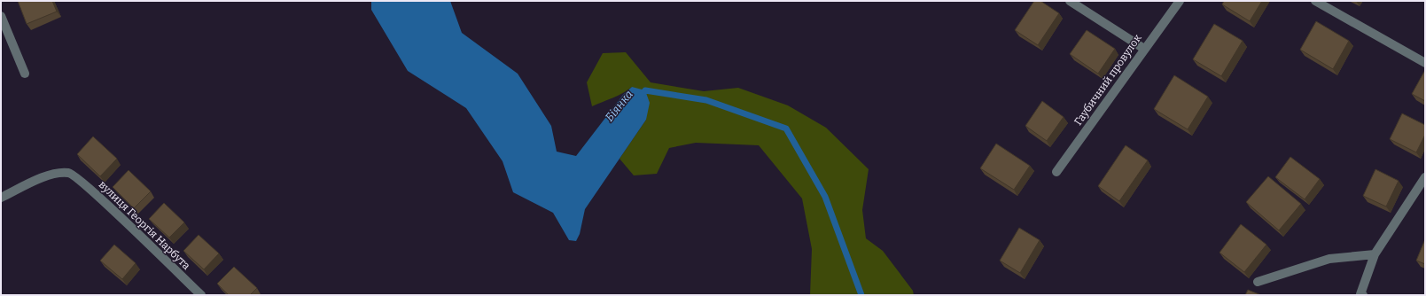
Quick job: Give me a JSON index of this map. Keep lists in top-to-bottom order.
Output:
{
  "streets": {
    "street": ["Гаубичний провулок", "вулиця Георгія Нарбута"]
  },
  "water": ["Біянка"]
}
